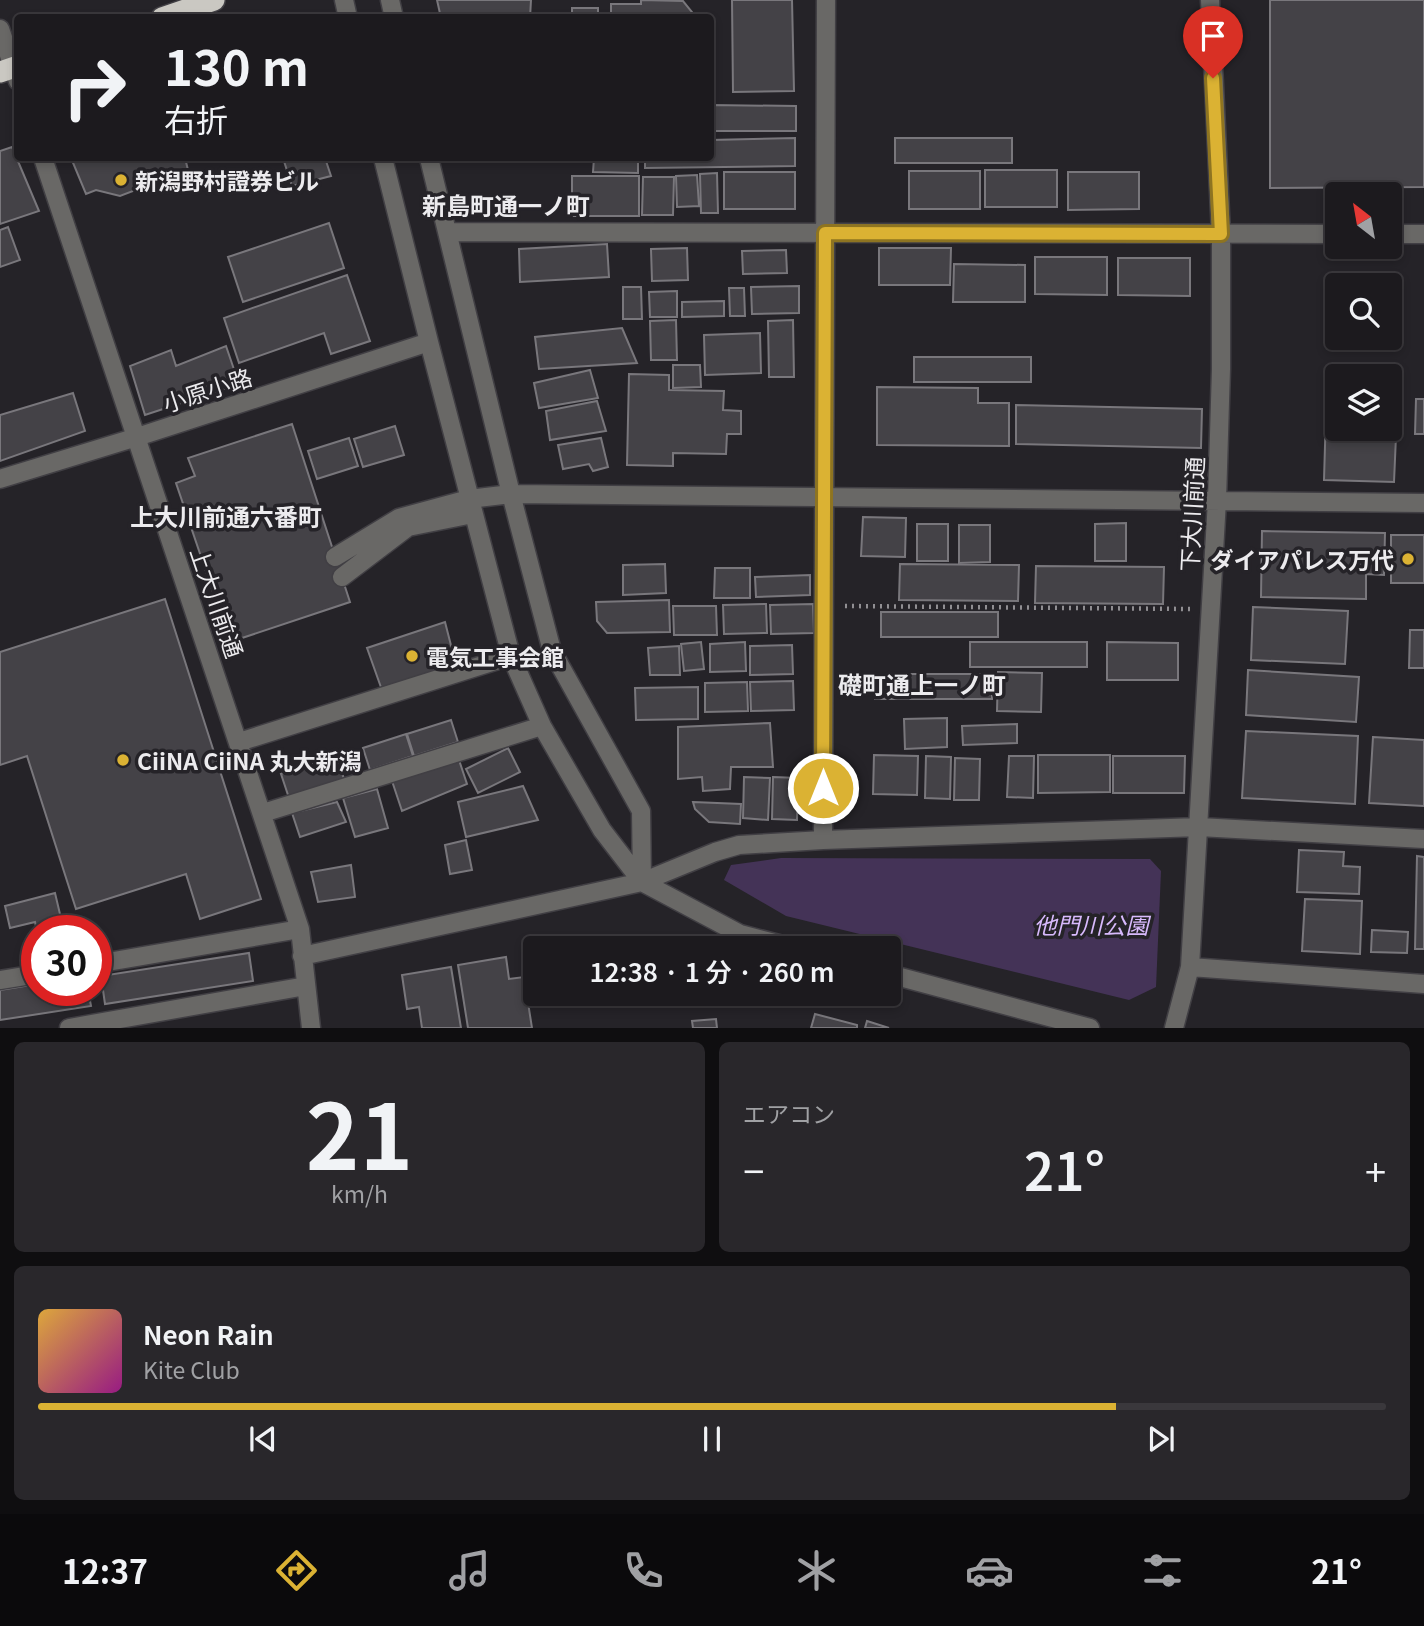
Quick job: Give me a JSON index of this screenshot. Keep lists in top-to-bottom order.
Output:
{
  "streets": {
    "street": ["小原小路", "下大川前通", "上大川前通"]
  },
  "crossings": [
    ["小原小路", "上大川前通"]
  ],
  "districts": ["新島町通一ノ町", "上大川前通六番町", "礎町通上一ノ町"],
  "parks": ["他門川公園"],
  "places": [
    "新潟野村證券ビル",
    "ダイアパレス万代",
    "電気工事会館",
    "CiiNA CiiNA 丸大新潟"
  ],
  "north": "top left",
  "page": {
    "turn": ["130 m", "右折"],
    "limit": "30",
    "trip": "12:38 · 1 分 · 260 m",
    "tile": [
      ["21", "km/h"],
      "エアコン"
    ],
    "heat": ["−", "21°", "+"],
    "song": ["Neon Rain", "Kite Club"],
    "tabs": ["12:37", "21°"]
  }
}
